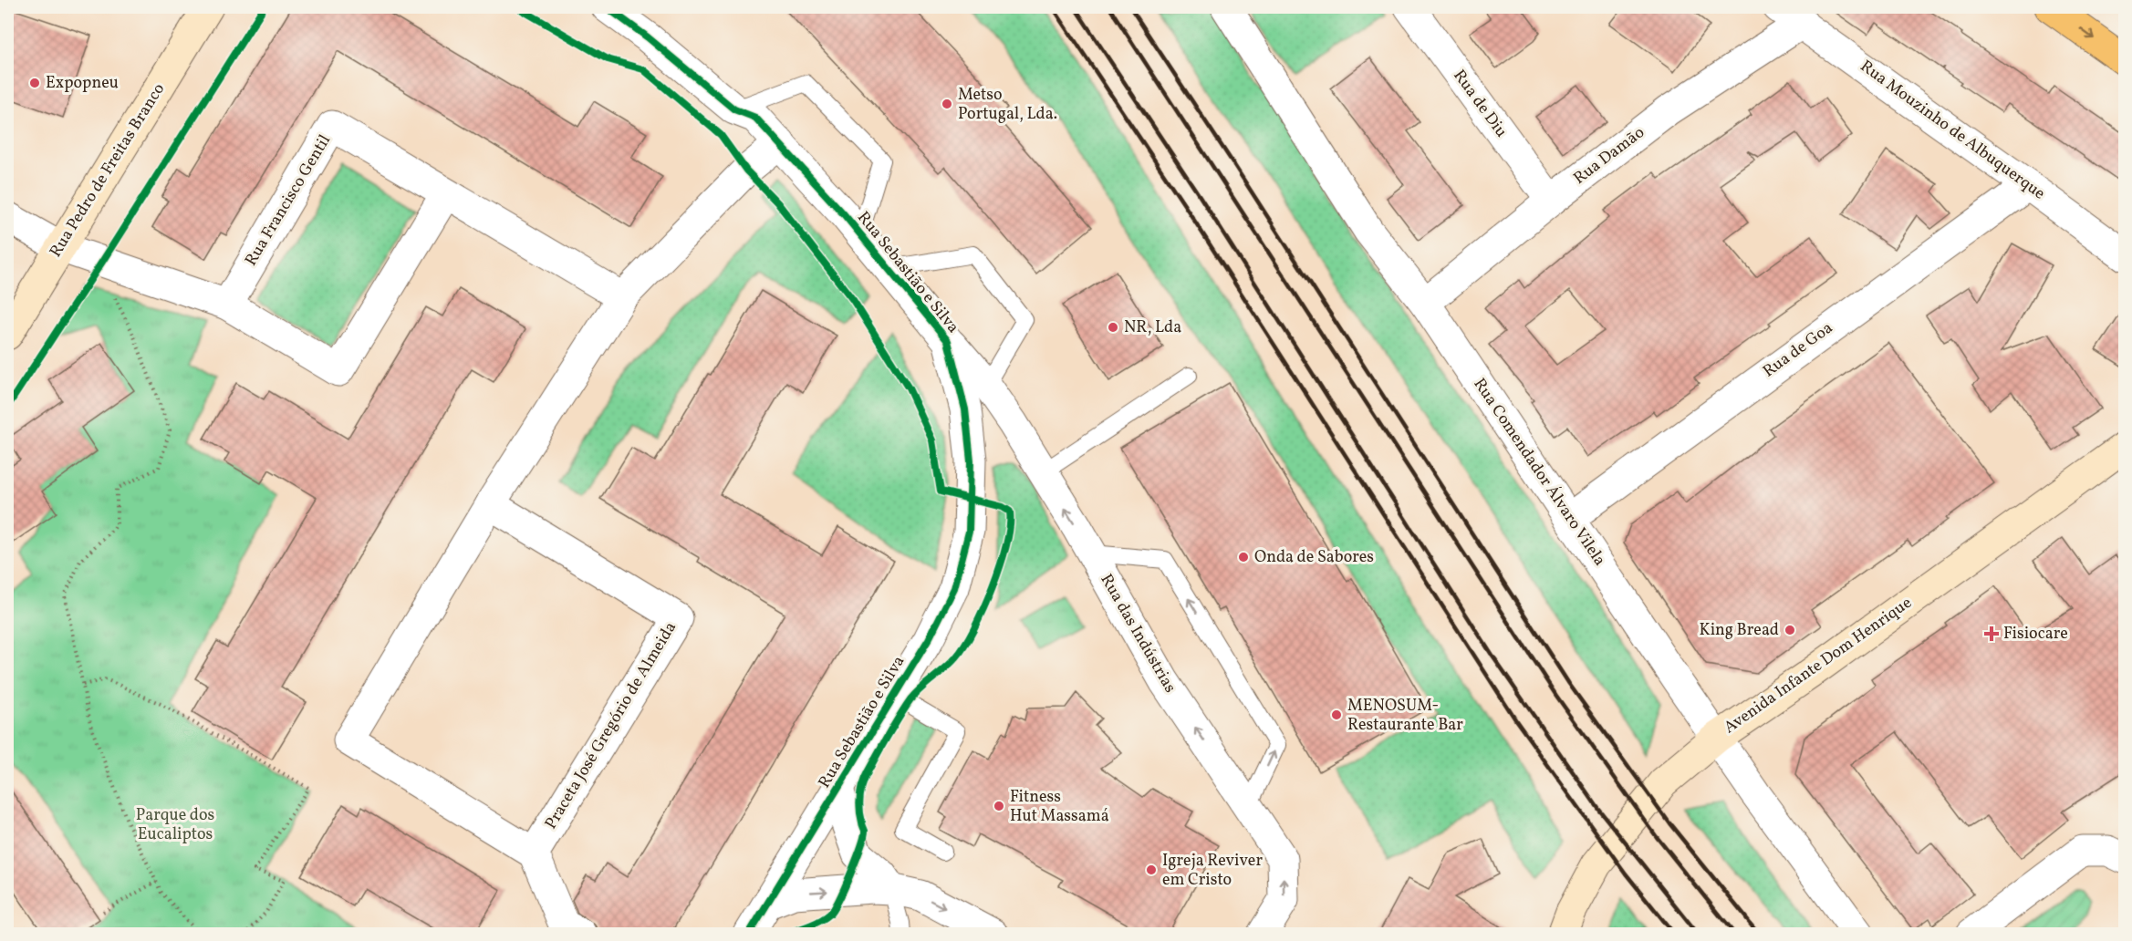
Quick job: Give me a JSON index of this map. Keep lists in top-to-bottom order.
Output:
{
  "streets": {
    "street": [
      "Rua de Diu",
      "Rua Mouzinho de Albuquerque",
      "Rua Damão",
      "Rua Pedro de Freitas Branco",
      "Rua Francisco Gentil",
      "Rua Sebastião e Silva",
      "Rua de Goa",
      "Rua Comendador Álvaro Vilela",
      "Rua das Indústrias",
      "Avenida Infante Dom Henrique",
      "Praceta José Gregório de Almeida"
    ]
  },
  "crossings": [
    ["Rua de Diu", "Rua Damão"],
    ["Rua Mouzinho de Albuquerque", "Rua Damão"],
    ["Rua Mouzinho de Albuquerque", "Rua de Goa"],
    ["Rua Damão", "Rua Comendador Álvaro Vilela"],
    ["Rua Sebastião e Silva", "Rua das Indústrias"],
    ["Rua de Goa", "Rua Comendador Álvaro Vilela"],
    ["Rua Comendador Álvaro Vilela", "Avenida Infante Dom Henrique"]
  ],
  "one_way": ["Rua das Indústrias"],
  "parks": ["Parque dos Eucaliptos"],
  "places": {
    "other": [
      "Expopneu",
      "Metso Portugal, Lda.",
      "NR, Lda",
      "Onda de Sabores",
      "King Bread",
      "MENOSUM- Restaurante Bar",
      "Fitness Hut Massamá",
      "Igreja Reviver em Cristo"
    ],
    "health": ["Fisiocare"]
  }
}
